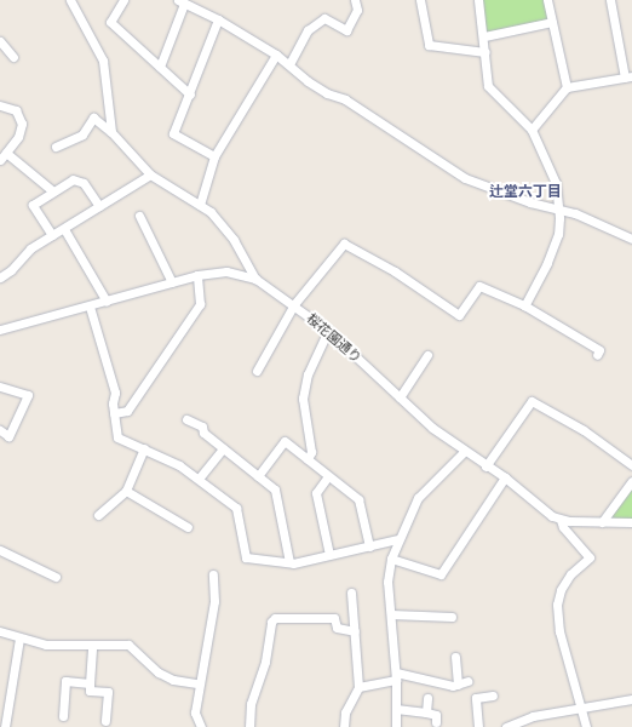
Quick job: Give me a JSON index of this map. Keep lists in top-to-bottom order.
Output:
{
  "streets": {
    "street": ["桜花園通り"]
  },
  "districts": ["辻堂六丁目"]
}
